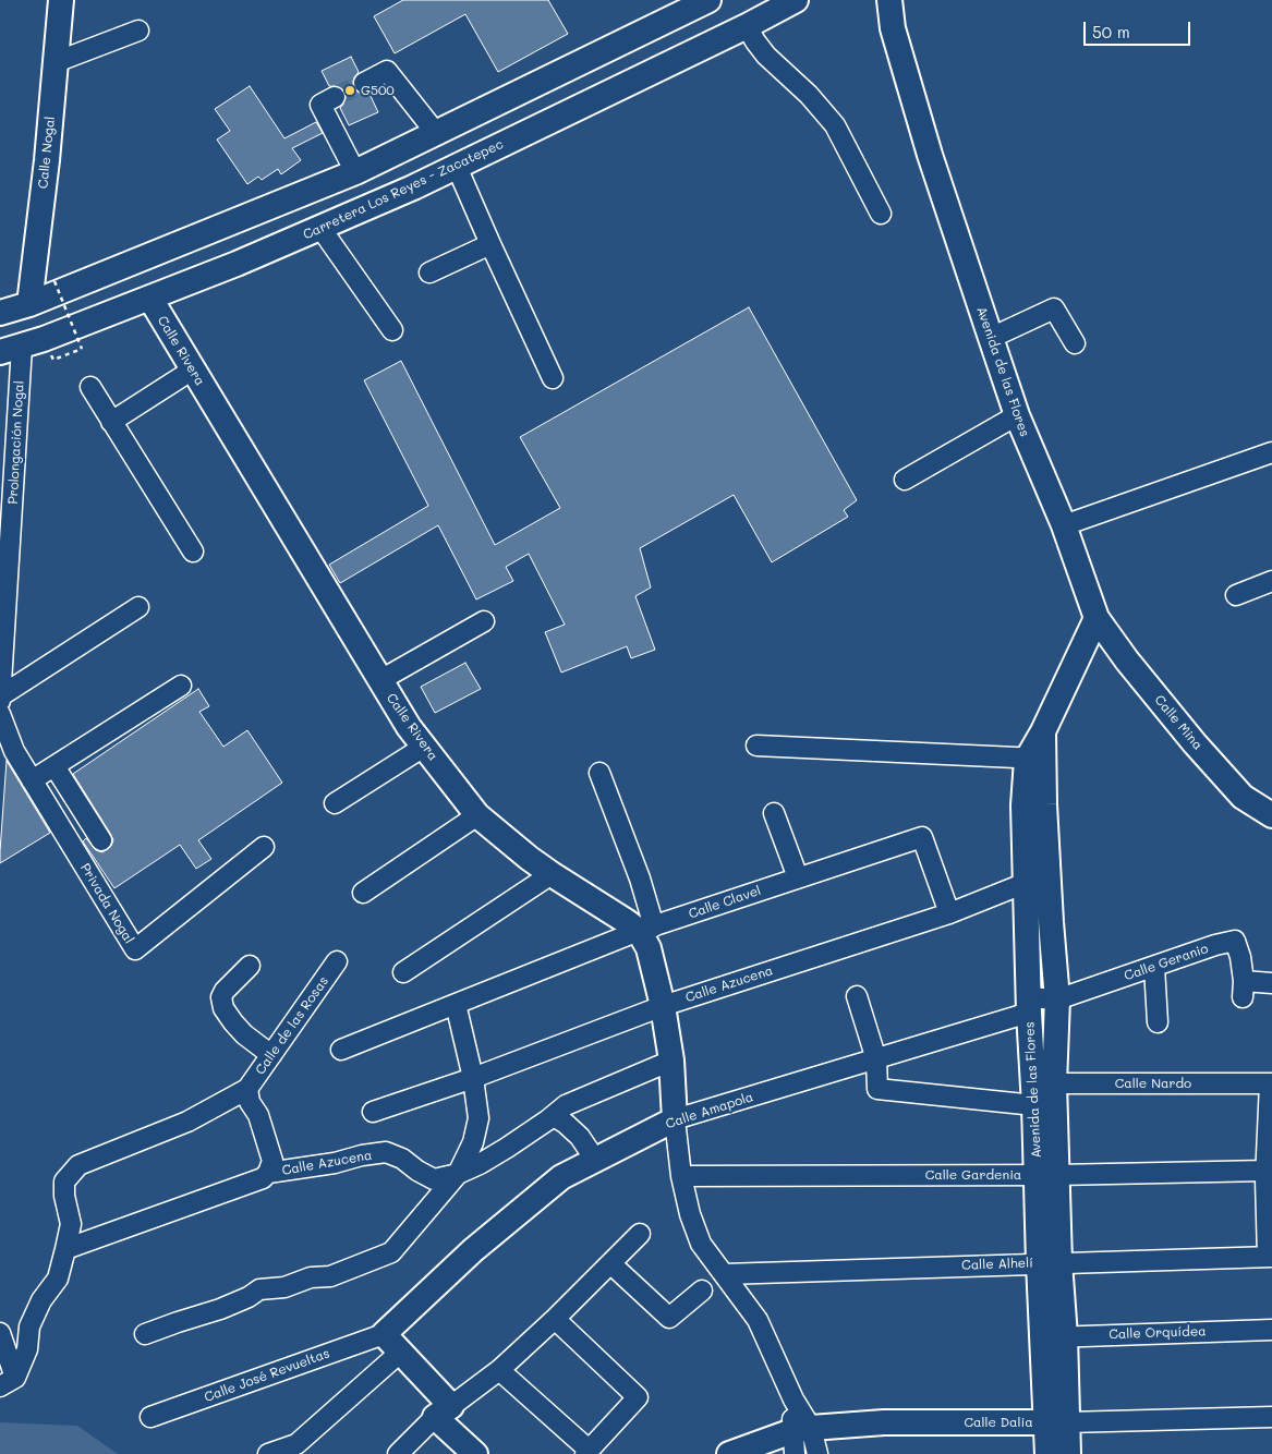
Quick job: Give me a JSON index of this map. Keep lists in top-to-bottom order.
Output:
{
  "streets": {
    "main road": [
      "Calle Nogal",
      "Carretera Los Reyes - Zacatepec",
      "Calle Rivera",
      "Avenida de las Flores",
      "Calle Mina",
      "Calle Amapola",
      "Calle Dalia"
    ],
    "street": [
      "Prolongación Nogal",
      "Calle Clavel",
      "Privada Nogal",
      "Calle Geranio",
      "Calle Azucena",
      "Calle de las Rosas",
      "Calle Nardo",
      "Calle Gardenia",
      "Calle Alhelí",
      "Calle Orquídea",
      "Calle José Revueltas"
    ]
  },
  "crossings": [
    ["Carretera Los Reyes - Zacatepec", "Calle Rivera"],
    ["Carretera Los Reyes - Zacatepec", "Prolongación Nogal"],
    ["Calle Rivera", "Calle Clavel"],
    ["Calle Rivera", "Calle Azucena"],
    ["Calle Rivera", "Calle Amapola"],
    ["Avenida de las Flores", "Calle Mina"],
    ["Avenida de las Flores", "Calle Geranio"],
    ["Avenida de las Flores", "Calle Azucena"],
    ["Avenida de las Flores", "Calle Nardo"],
    ["Avenida de las Flores", "Calle Amapola"],
    ["Avenida de las Flores", "Calle Gardenia"],
    ["Avenida de las Flores", "Calle Alhelí"],
    ["Avenida de las Flores", "Calle Orquídea"],
    ["Avenida de las Flores", "Calle Dalia"],
    ["Calle Clavel", "Calle Azucena"],
    ["Calle Nardo", "Calle Amapola"],
    ["Calle Amapola", "Calle José Revueltas"]
  ],
  "places": ["G500"],
  "scale_bar": "50 m"
}
